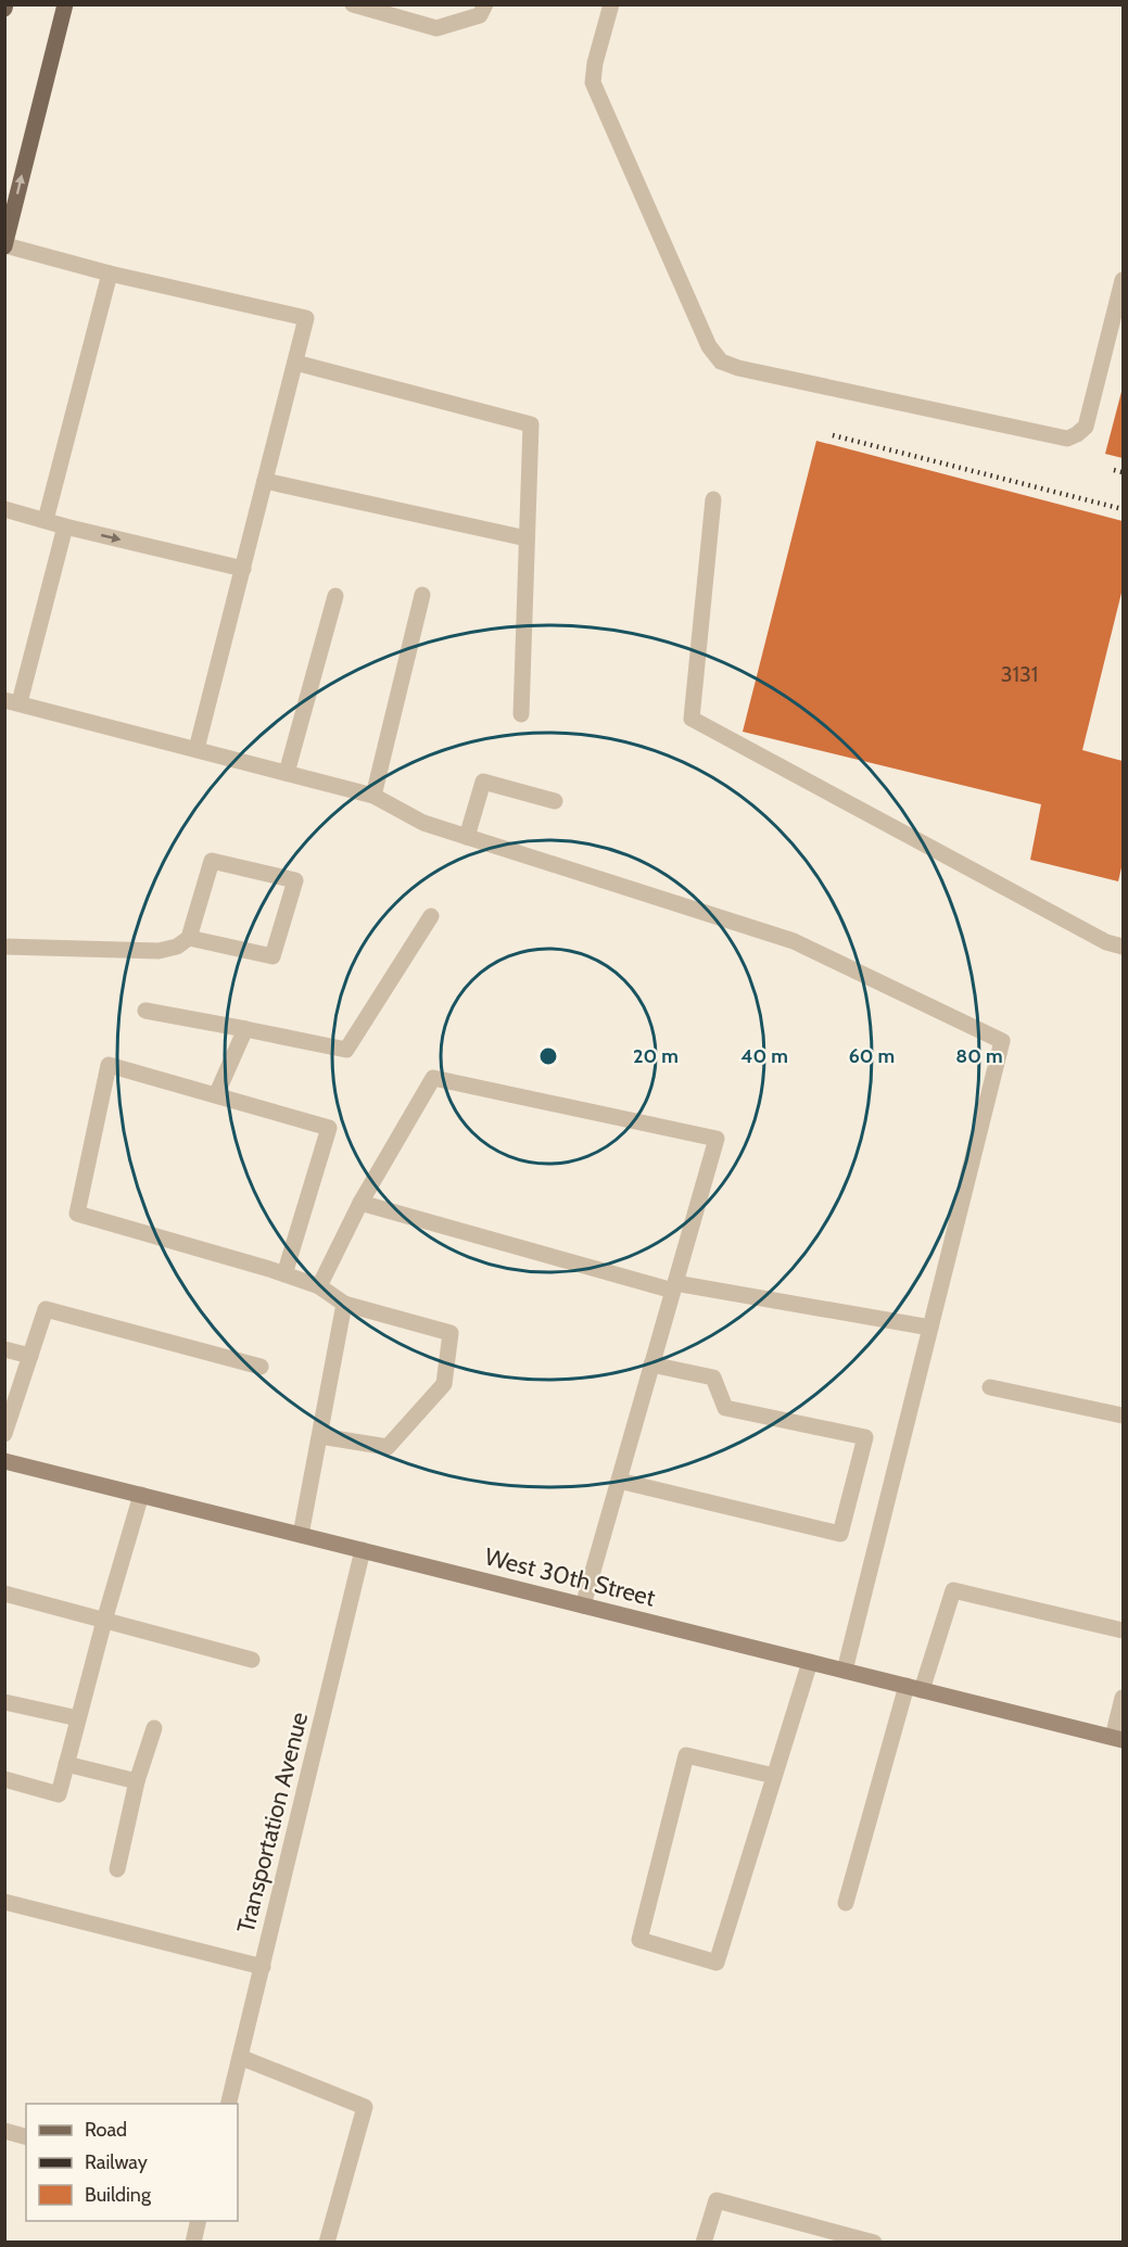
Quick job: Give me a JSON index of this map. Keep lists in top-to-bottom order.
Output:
{
  "streets": {
    "street": ["West 30th Street", "Transportation Avenue"]
  },
  "crossings": [
    ["West 30th Street", "Transportation Avenue"]
  ],
  "house_numbers": ["3131"],
  "legend": ["Road", "Railway", "Building"],
  "rings": [
    "20 m",
    "40 m",
    "60 m",
    "80 m"
  ]
}
